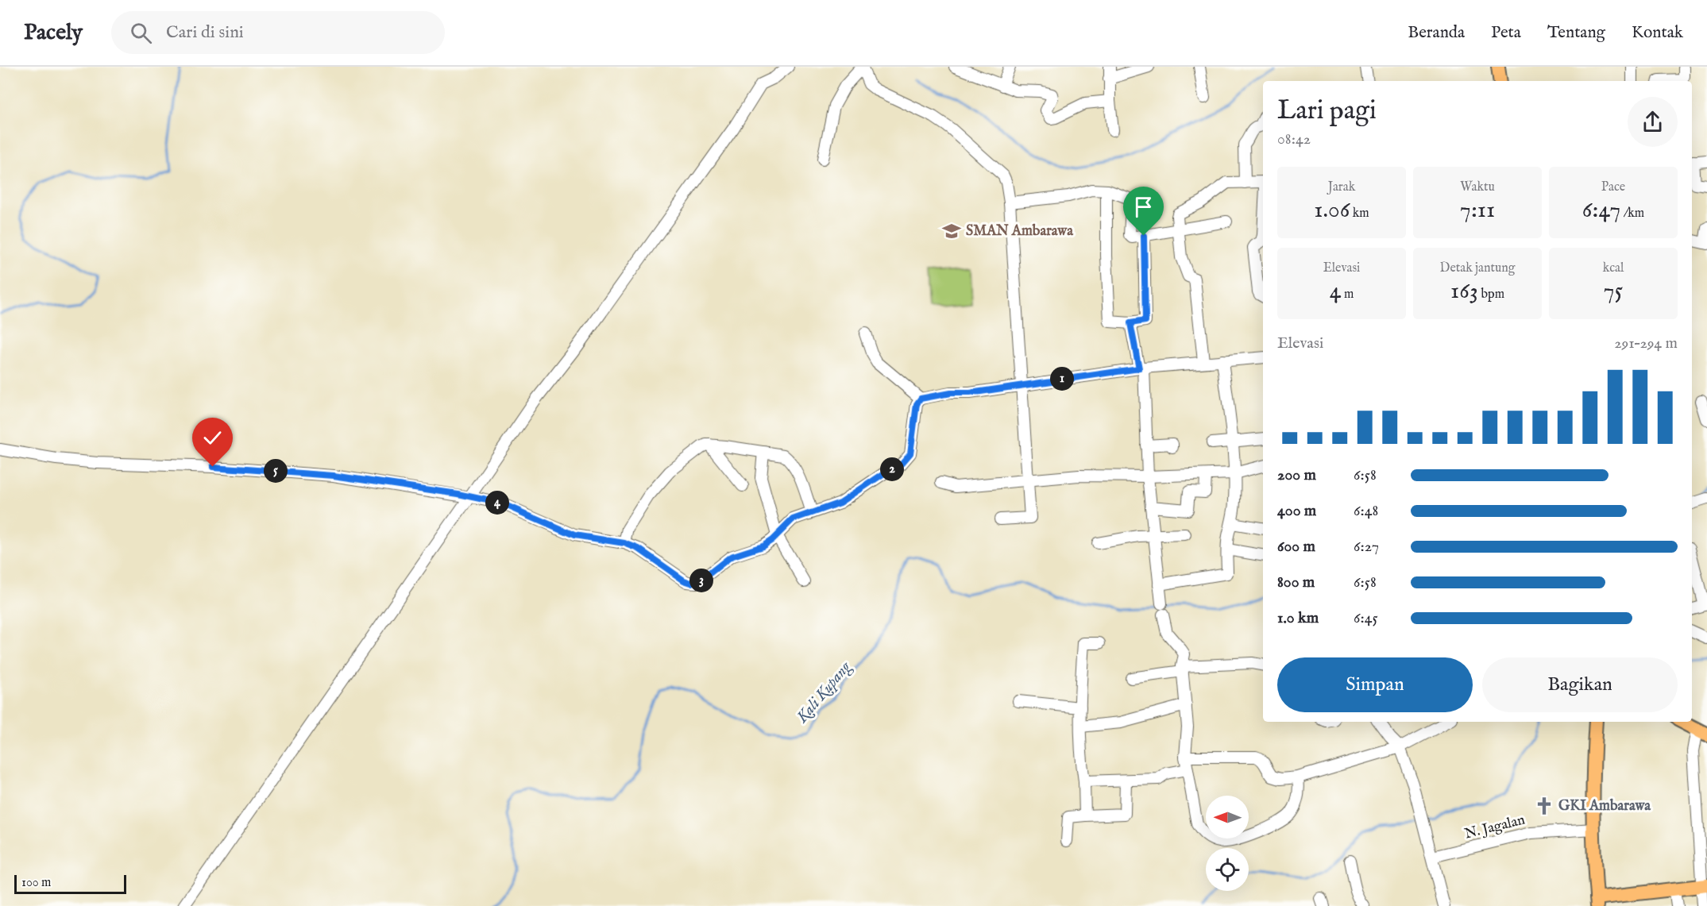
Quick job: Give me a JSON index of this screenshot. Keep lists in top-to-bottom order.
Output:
{
  "streets": {
    "street": ["N. Jagalan"]
  },
  "water": ["Kali Kupang"],
  "places": {
    "school or university": ["SMAN Ambarawa"],
    "church": ["GKI Ambarawa"]
  },
  "scale_bar": "100 m",
  "north": "left",
  "page": {
    "header": "Pacely",
    "search": "Cari di sini",
    "nav": [
      "Beranda",
      "Peta",
      "Tentang",
      "Kontak"
    ],
    "heading": ["Lari pagi", "08:42"],
    "stats": [
      ["Jarak", "1.06 km"],
      ["Waktu", "7:11"],
      ["Pace", "6:47 /km"],
      ["Elevasi", "4 m"],
      ["Detak jantung", "163 bpm"],
      ["kcal", "75"]
    ],
    "chart": ["Elevasi", "291–294 m"],
    "pins": [
      "1",
      "2",
      "5",
      "4",
      "3"
    ],
    "list": [
      {
        "name": "200 m",
        "note": "6:58"
      },
      {
        "name": "400 m",
        "note": "6:48"
      },
      {
        "name": "600 m",
        "note": "6:27"
      },
      {
        "name": "800 m",
        "note": "6:58"
      },
      {
        "name": "1.0 km",
        "note": "6:45"
      }
    ],
    "buttons": ["Simpan", "Bagikan"],
    "scale": "100 m"
  }
}
